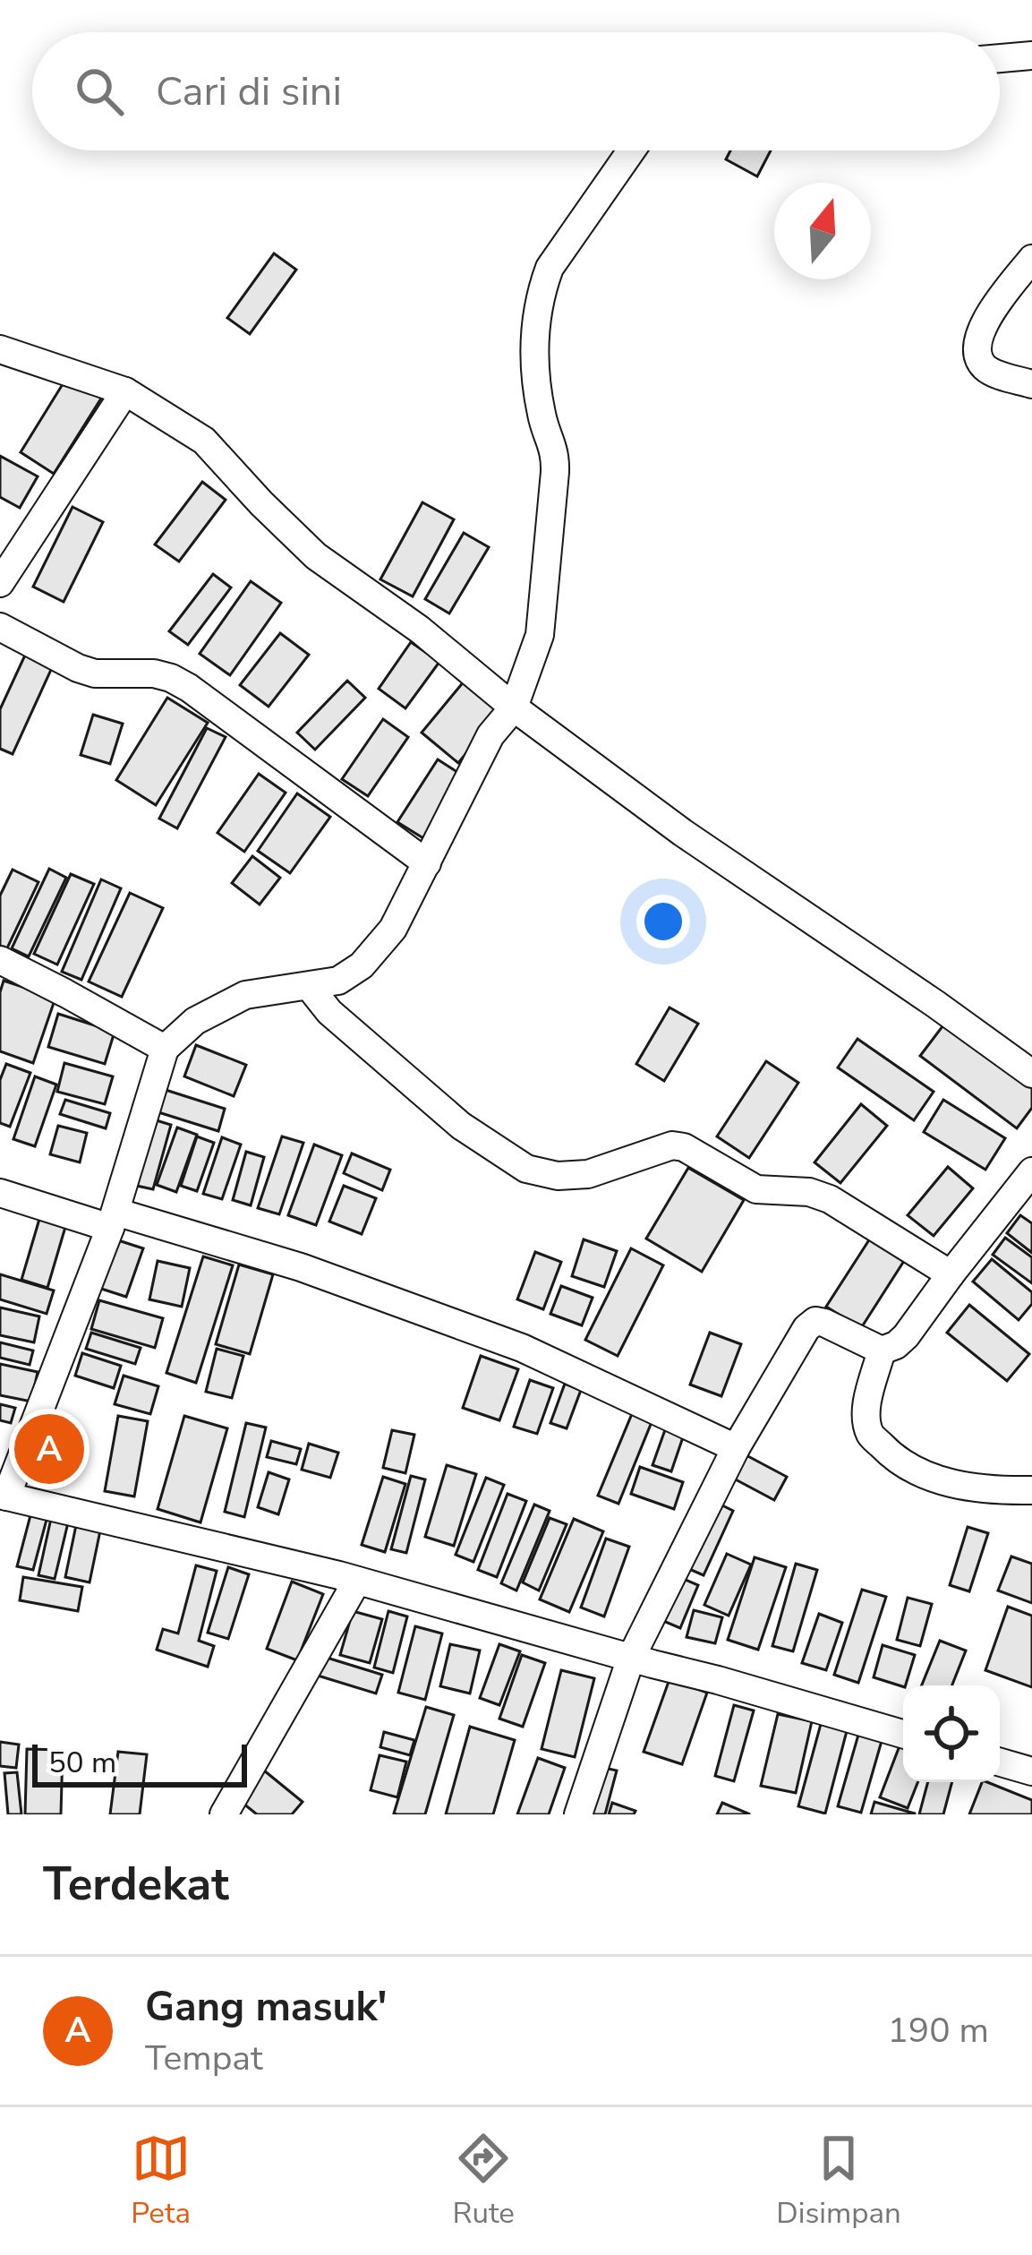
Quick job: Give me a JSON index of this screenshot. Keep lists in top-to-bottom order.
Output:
{
  "scale_bar": "50 m",
  "north": "top",
  "page": {
    "search": "Cari di sini",
    "pins": "A",
    "scale": "50 m",
    "heading": "Terdekat",
    "list": [
      {
        "mark": "A",
        "name": "Gang masuk'",
        "note": "Tempat",
        "value": "190 m"
      }
    ],
    "nav": ["Peta", "Rute", "Disimpan"]
  }
}
